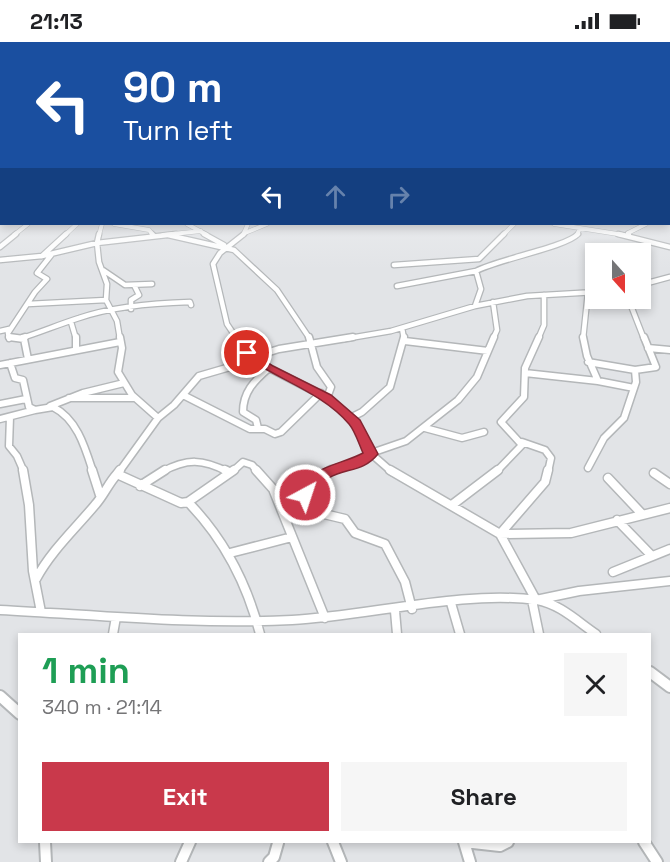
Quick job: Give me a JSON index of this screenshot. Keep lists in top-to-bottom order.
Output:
{
  "north": "bottom",
  "page": {
    "status": "21:13",
    "turn": ["90 m", "Turn left"],
    "heading": ["1 min", "340 m · 21:14"],
    "buttons": ["Exit", "Share"]
  }
}
